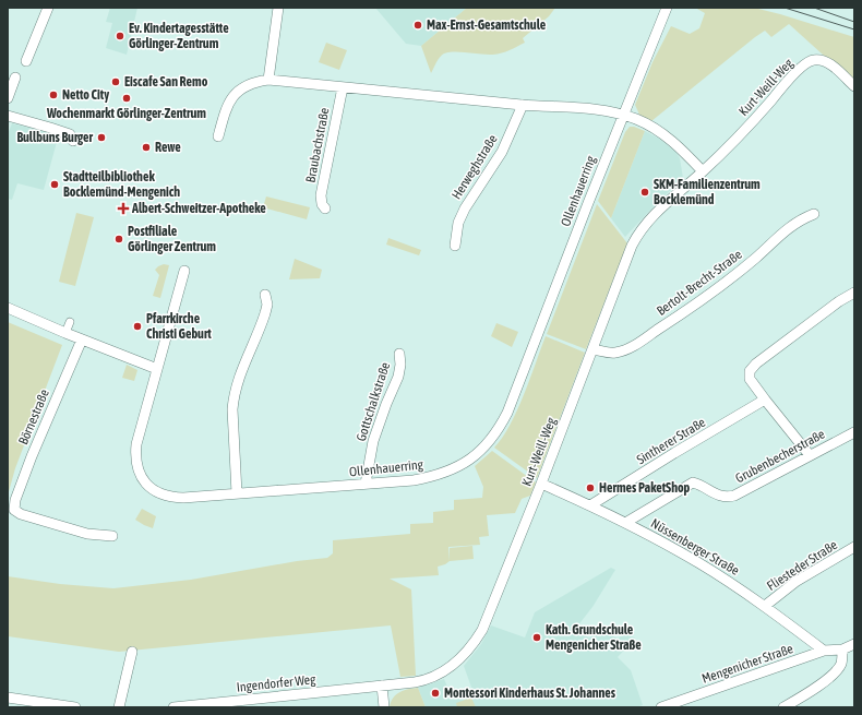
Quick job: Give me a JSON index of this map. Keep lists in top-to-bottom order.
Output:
{
  "streets": {
    "street": [
      "Kurt-Weill-Weg",
      "Braubachstraße",
      "Herweghstraße",
      "Ollenhauerring",
      "Bertolt-Brecht-Straße",
      "Gottschalkstraße",
      "Börnestraße",
      "Sintherer Straße",
      "Grubenbecherstraße",
      "Nüssenberger Straße",
      "Fliesteder Straße",
      "Mengenicher Straße",
      "Ingendorfer Weg"
    ]
  },
  "crossings": [
    ["Kurt-Weill-Weg", "Bertolt-Brecht-Straße"],
    ["Kurt-Weill-Weg", "Nüssenberger Straße"],
    ["Kurt-Weill-Weg", "Ingendorfer Weg"],
    ["Ollenhauerring", "Gottschalkstraße"],
    ["Sintherer Straße", "Nüssenberger Straße"],
    ["Grubenbecherstraße", "Nüssenberger Straße"],
    ["Nüssenberger Straße", "Fliesteder Straße"],
    ["Nüssenberger Straße", "Mengenicher Straße"]
  ],
  "places": {
    "other": [
      "Max-Ernst-Gesamtschule",
      "Ev. Kindertagesstätte Görlinger-Zentrum",
      "Eiscafe San Remo",
      "Netto City",
      "Wochenmarkt Görlinger-Zentrum",
      "Bullbuns Burger",
      "Rewe",
      "Stadtteilbibliothek Bocklemünd-Mengenich",
      "SKM-Familienzentrum Bocklemünd",
      "Postfiliale Görlinger Zentrum",
      "Pfarrkirche Christi Geburt",
      "Hermes PaketShop",
      "Kath. Grundschule Mengenicher Straße",
      "Montessori Kinderhaus St. Johannes"
    ],
    "health": ["Albert-Schweitzer-Apotheke"]
  }
}
